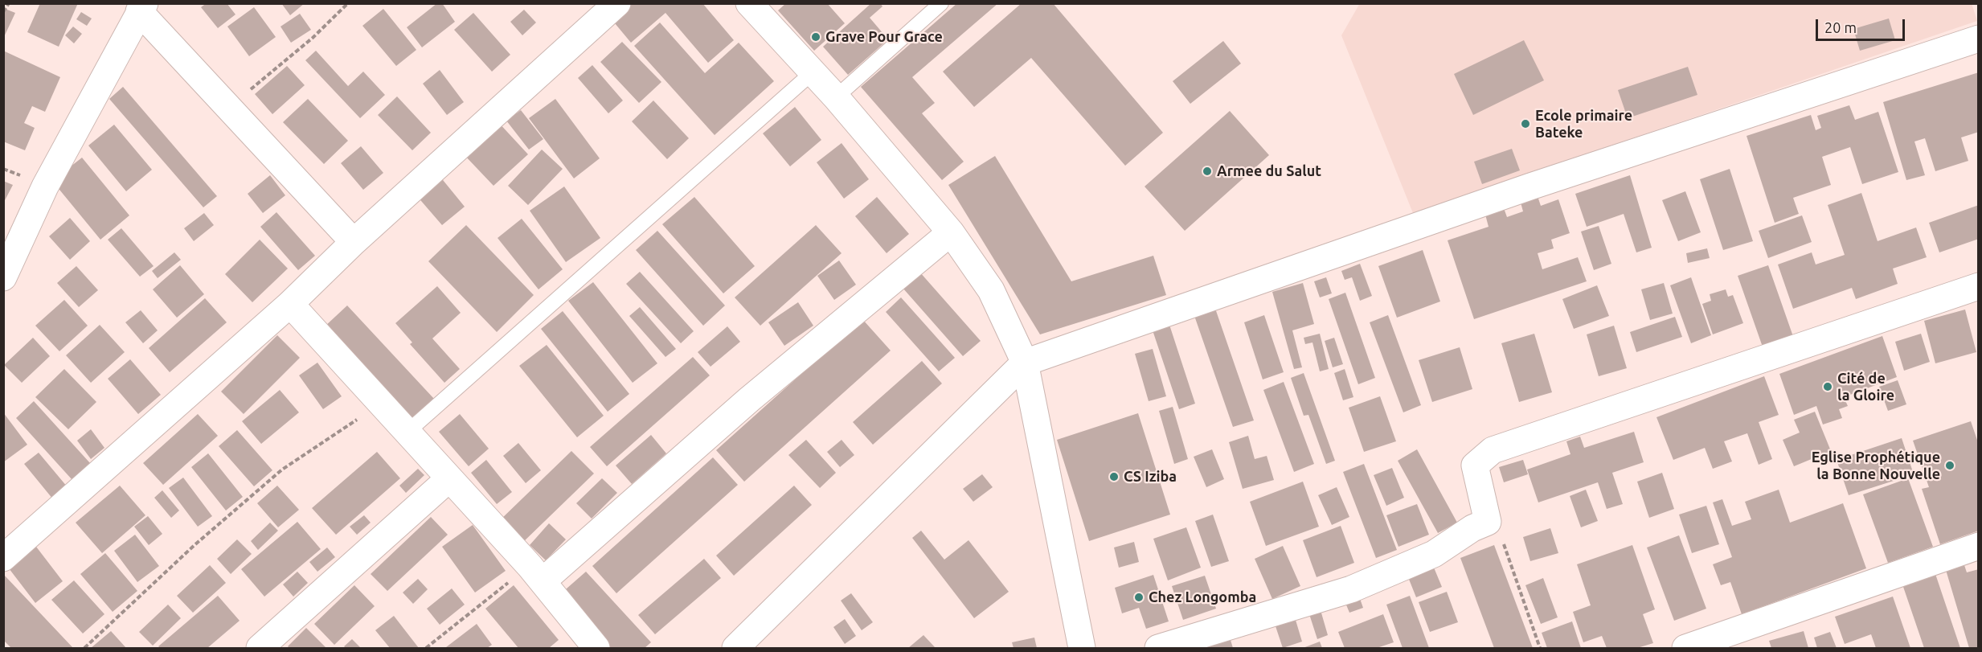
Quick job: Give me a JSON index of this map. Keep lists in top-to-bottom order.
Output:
{
  "places": [
    "Grave Pour Grace",
    "Ecole primaire Bateke",
    "Armee du Salut",
    "Cité de la Gloire",
    "Eglise Prophétique la Bonne Nouvelle",
    "CS Iziba",
    "Chez Longomba"
  ],
  "scale_bar": "20 m"
}
